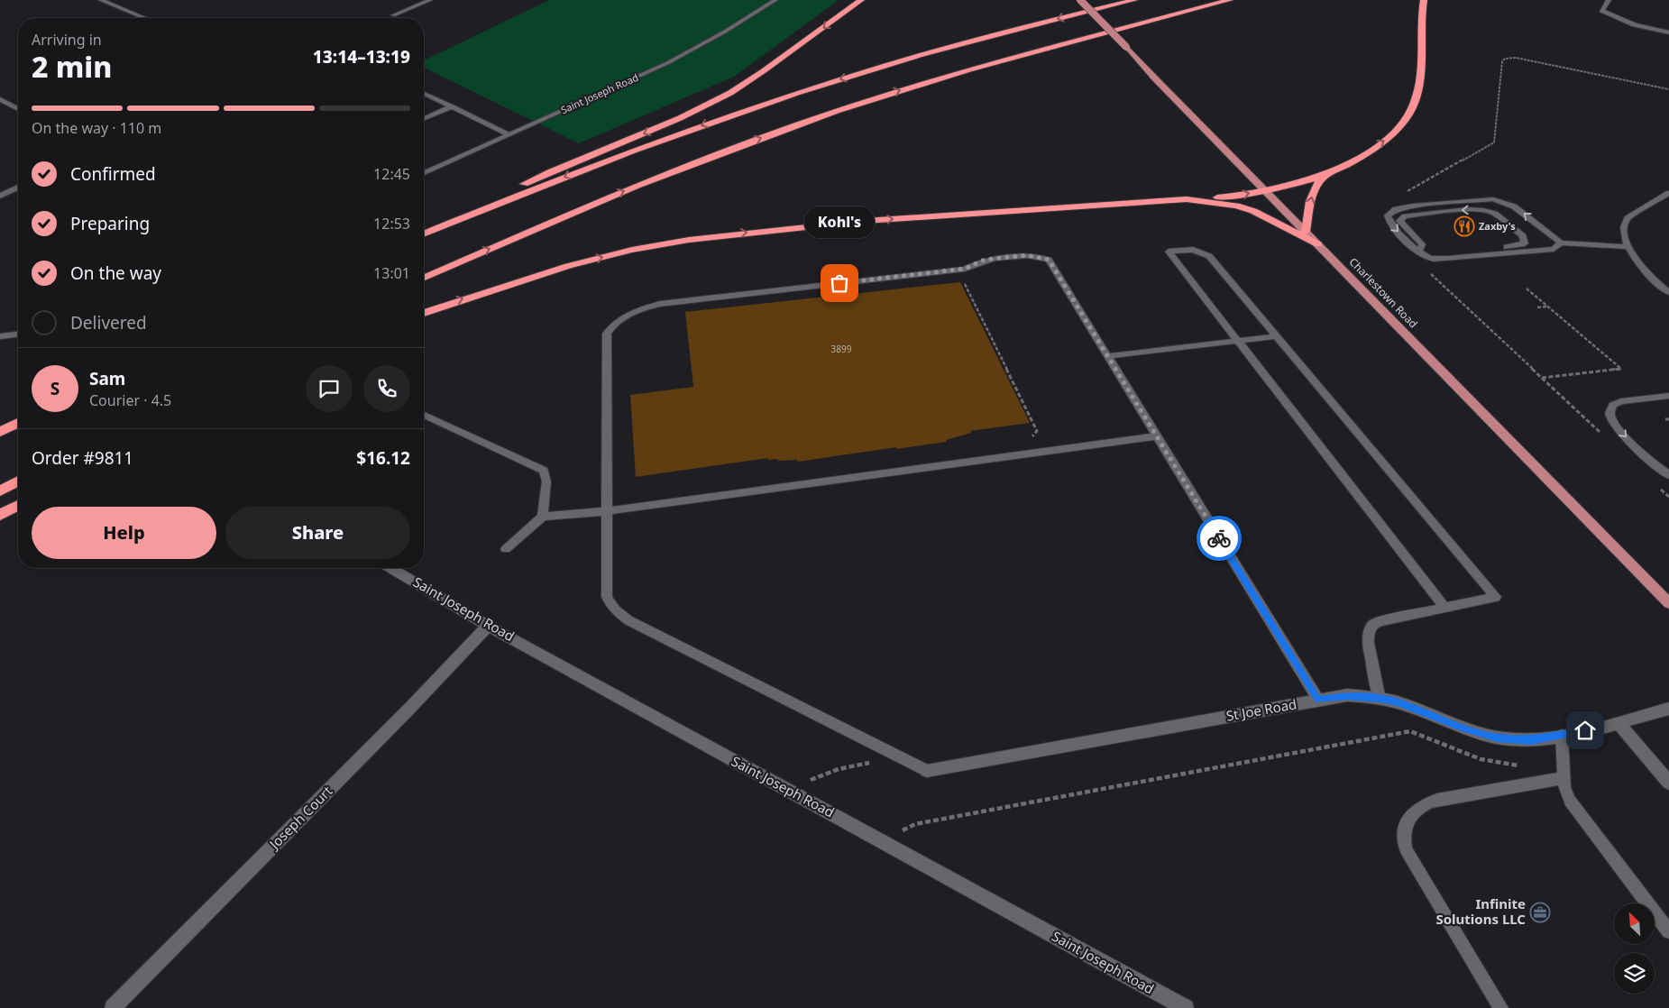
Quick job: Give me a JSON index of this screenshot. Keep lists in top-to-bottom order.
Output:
{
  "streets": {
    "main road": ["Charlestown Road"],
    "street": ["Saint Joseph Road", "St Joe Road", "Joseph Court"]
  },
  "crossings": [
    ["Saint Joseph Road", "Joseph Court"]
  ],
  "places": {
    "restaurant": ["Zaxby's"],
    "other": ["Kohl's"],
    "office": ["Infinite Solutions LLC"]
  },
  "house_numbers": ["3899"],
  "north": "top left",
  "page": {
    "heading": ["2 min", "Arriving in", "13:14–13:19"],
    "panel": [
      "Sam",
      "Courier · 4.5",
      "Order #9811",
      "$16.12"
    ],
    "bar": "On the way · 110 m",
    "list": [
      ["Confirmed", "12:45"],
      ["Preparing", "12:53"],
      ["On the way", "13:01"],
      "Delivered"
    ],
    "bubble": "Kohl's",
    "round": "S",
    "buttons": ["Help", "Share"]
  }
}
